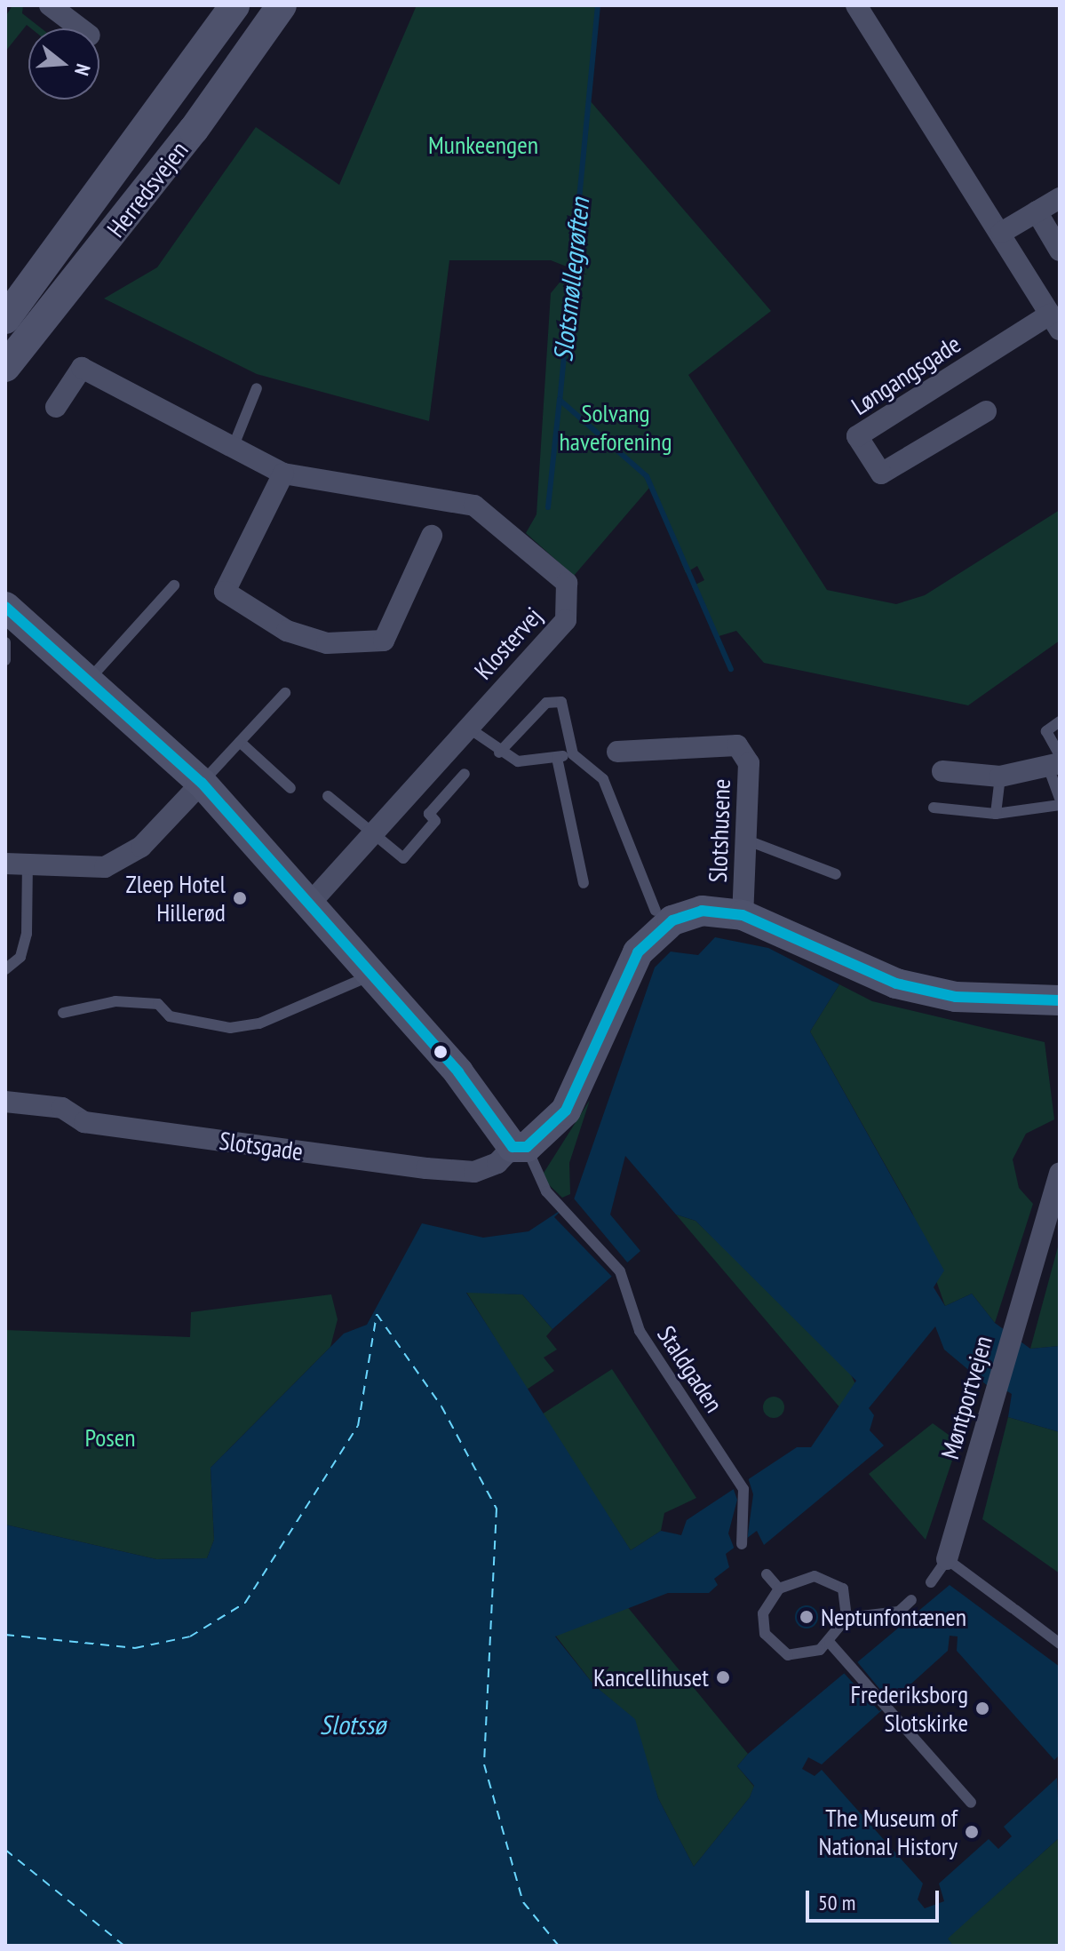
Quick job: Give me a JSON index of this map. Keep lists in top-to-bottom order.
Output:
{
  "streets": {
    "street": [
      "Herredsvejen",
      "Løngangsgade",
      "Klostervej",
      "Slotshusene",
      "Slotsgade",
      "Møntportvejen"
    ],
    "lane": ["Staldgaden"]
  },
  "crossings": [
    ["Slotshusene", "Slotsgade"],
    ["Slotsgade", "Staldgaden"]
  ],
  "water": ["Slotsmøllegrøften", "Slotssø"],
  "parks": ["Munkeengen", "Solvang haveforening", "Posen"],
  "places": [
    "Zleep Hotel Hillerød",
    "Neptunfontænen",
    "Kancellihuset",
    "Frederiksborg Slotskirke",
    "The Museum of National History"
  ],
  "scale_bar": "50 m",
  "north": "right"
}
